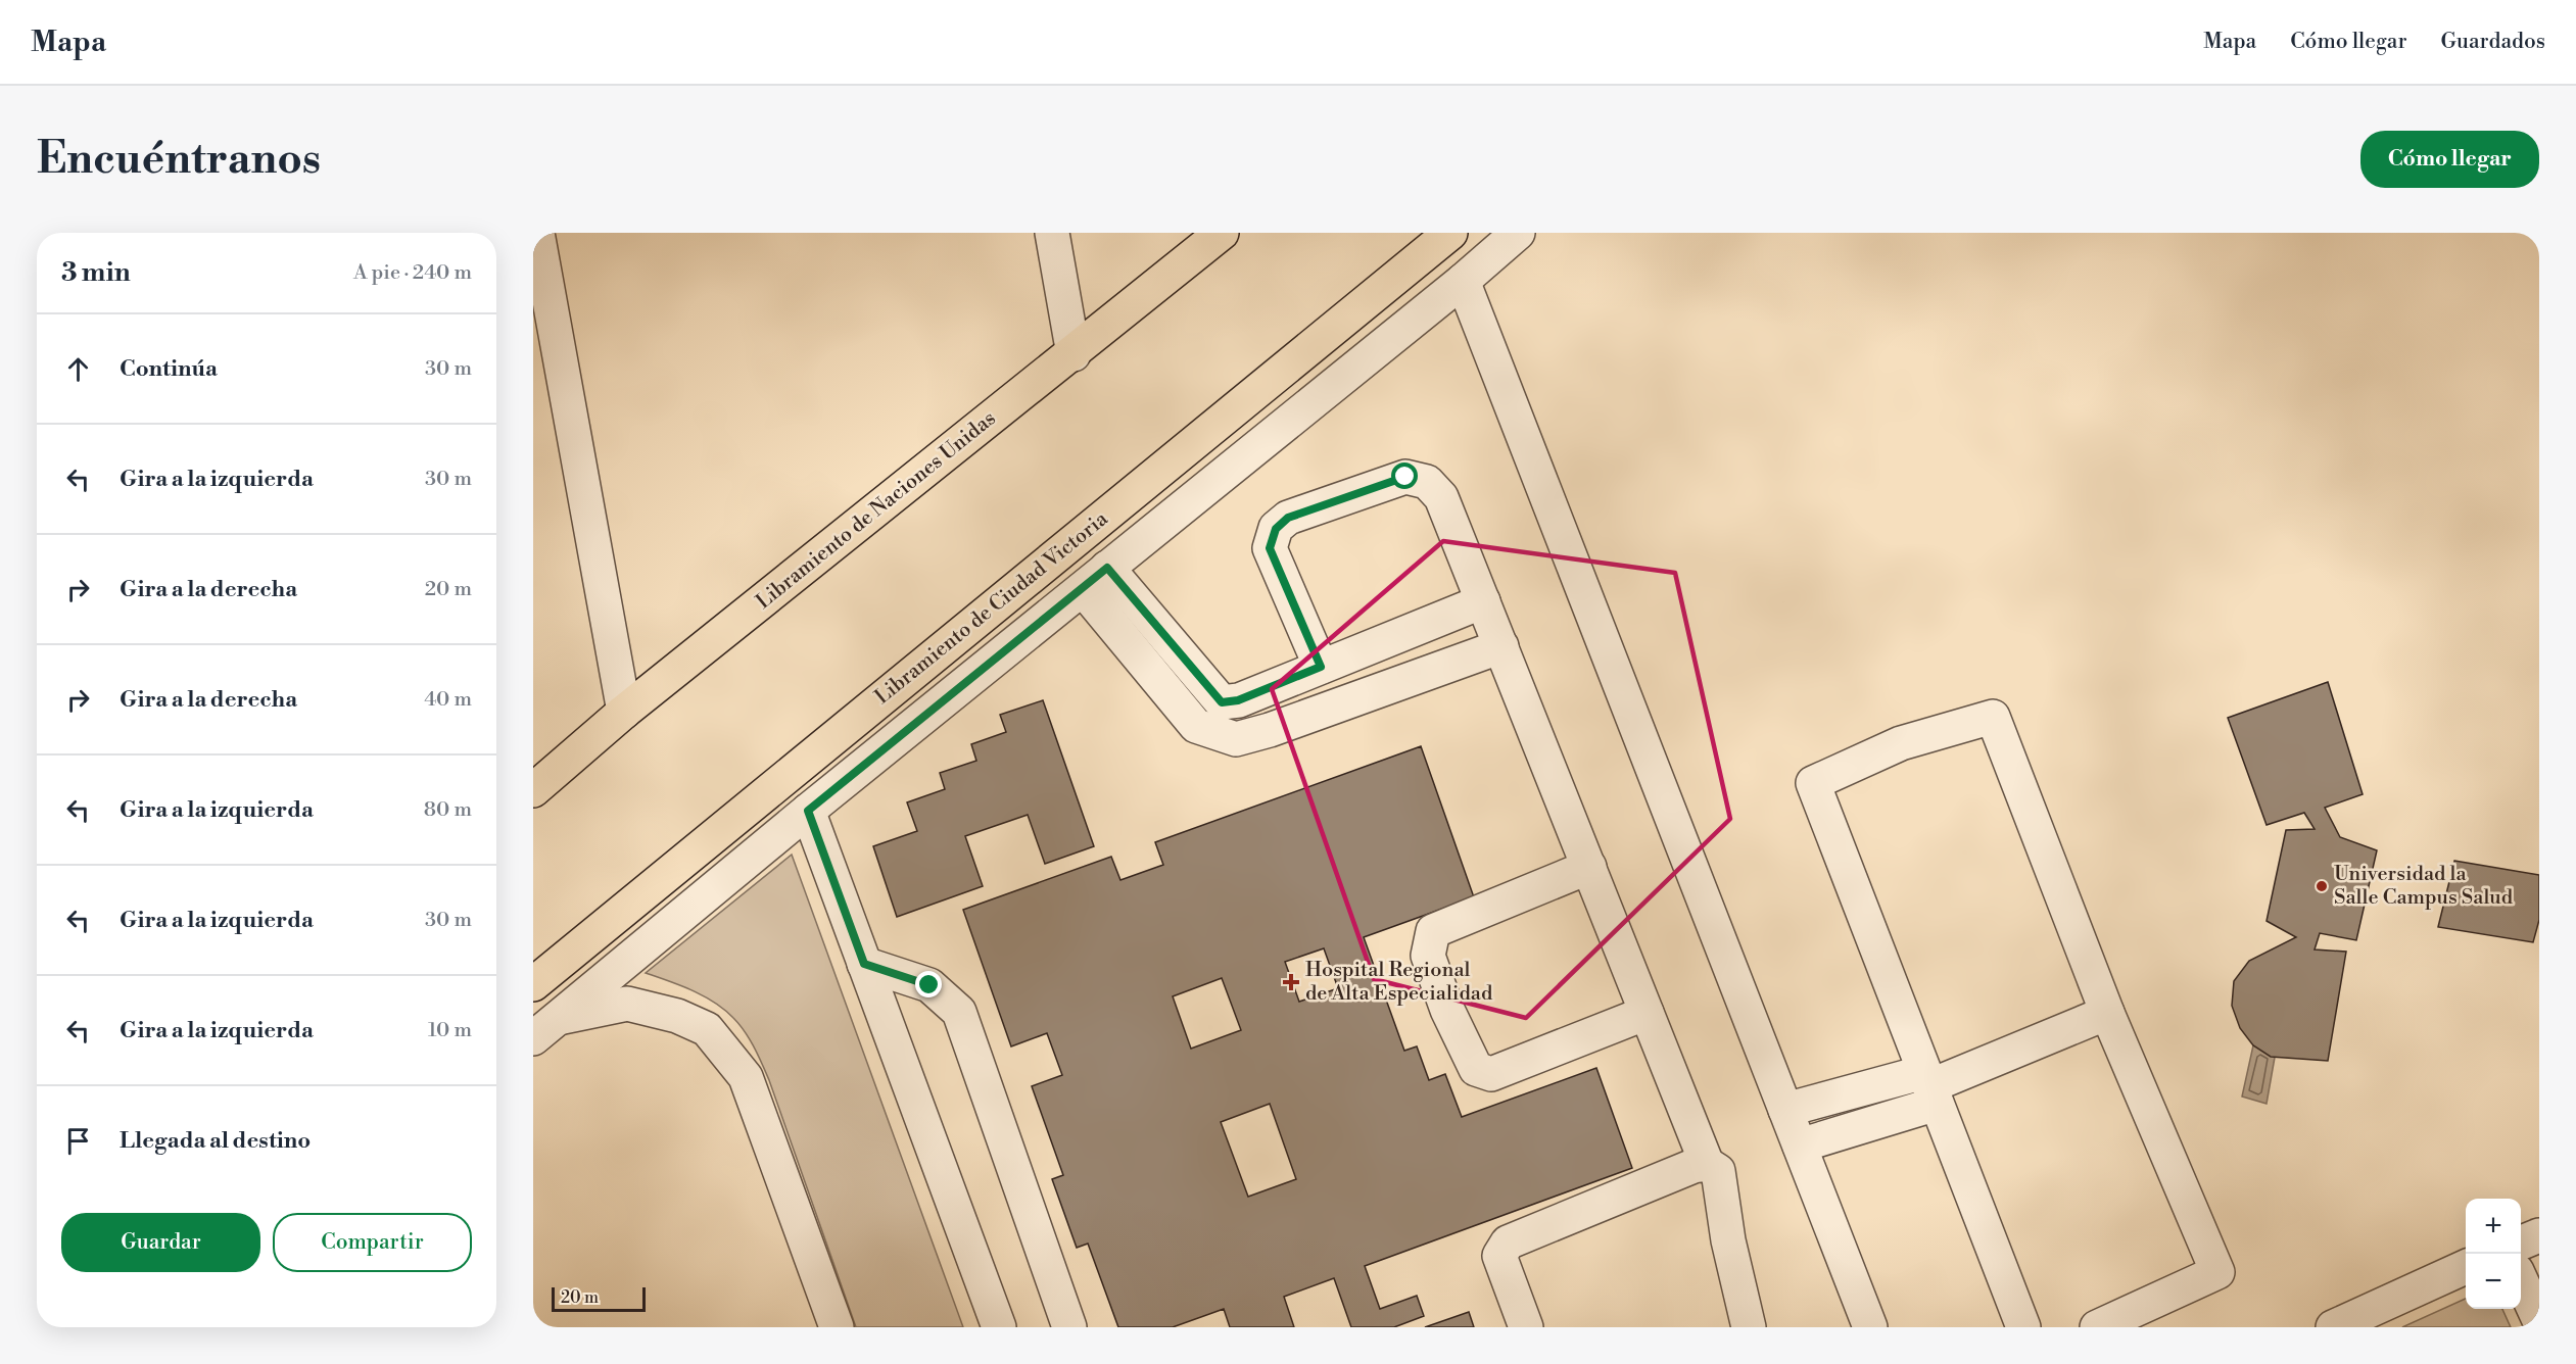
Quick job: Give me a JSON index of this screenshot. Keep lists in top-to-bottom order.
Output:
{
  "streets": {
    "highway": ["Libramiento de Naciones Unidas", "Libramiento de Ciudad Victoria"]
  },
  "places": {
    "other": ["Universidad la Salle Campus Salud"],
    "health": ["Hospital Regional de Alta Especialidad"]
  },
  "scale_bar": "20 m",
  "page": {
    "header": "Mapa",
    "nav": ["Mapa", "Cómo llegar", "Guardados"],
    "buttons": [
      "Cómo llegar",
      ["Guardar", "Compartir"]
    ],
    "title": "Encuéntranos",
    "heading": ["3 min", "A pie · 240 m"],
    "list": [
      ["Continúa", "30 m"],
      ["Gira a la izquierda", "30 m"],
      ["Gira a la derecha", "20 m"],
      ["Gira a la derecha", "40 m"],
      ["Gira a la izquierda", "80 m"],
      ["Gira a la izquierda", "30 m"],
      ["Gira a la izquierda", "10 m"],
      "Llegada al destino"
    ],
    "map_buttons": ["+", "−"],
    "scale": "20 m"
  }
}
